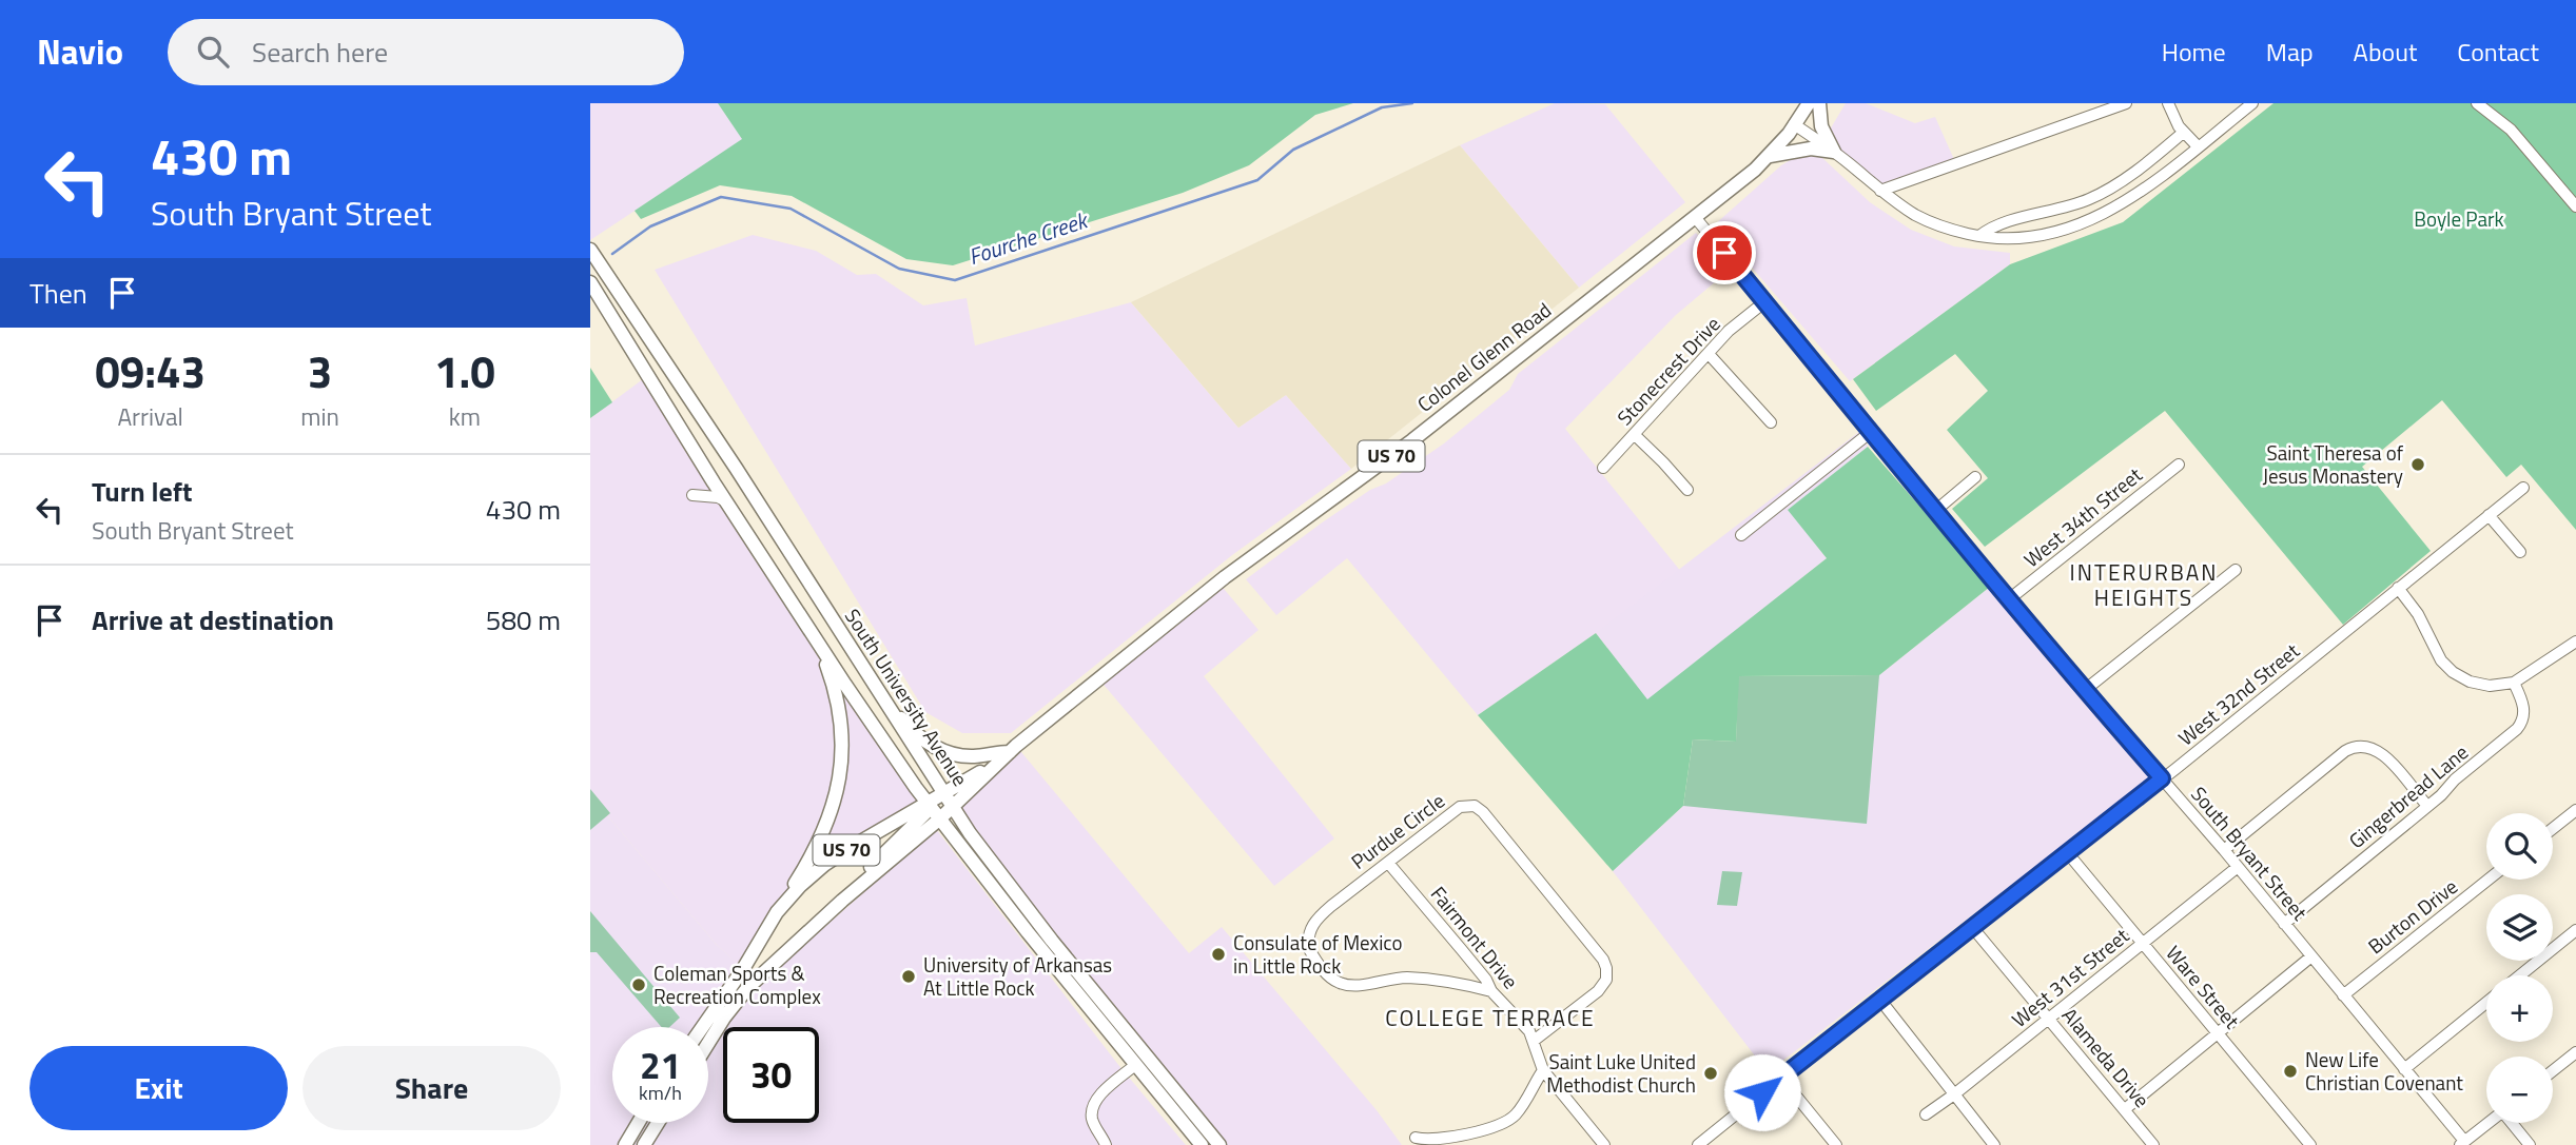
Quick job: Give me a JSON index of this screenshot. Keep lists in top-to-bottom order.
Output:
{
  "streets": {
    "main road": ["Colonel Glenn Road", "US 70", "South University Avenue"],
    "street": [
      "Stonecrest Drive",
      "West 34th Street",
      "West 32nd Street",
      "Gingerbread Lane",
      "Purdue Circle",
      "South Bryant Street",
      "Burton Drive",
      "Fairmont Drive",
      "West 31st Street",
      "Ware Street",
      "Alameda Drive"
    ]
  },
  "crossings": [
    ["Colonel Glenn Road", "US 70"],
    ["Colonel Glenn Road", "South University Avenue"],
    ["Colonel Glenn Road", "South Bryant Street"],
    ["Stonecrest Drive", "South Bryant Street"],
    ["US 70", "South University Avenue"],
    ["West 34th Street", "South Bryant Street"],
    ["West 32nd Street", "South Bryant Street"],
    ["West 32nd Street", "Ware Street"],
    ["West 32nd Street", "Alameda Drive"],
    ["Gingerbread Lane", "South Bryant Street"],
    ["Purdue Circle", "Fairmont Drive"],
    ["South Bryant Street", "Burton Drive"],
    ["South Bryant Street", "West 31st Street"],
    ["West 31st Street", "Ware Street"],
    ["West 31st Street", "Alameda Drive"]
  ],
  "districts": ["INTERURBAN HEIGHTS", "COLLEGE TERRACE"],
  "water": ["Fourche Creek"],
  "parks": ["Boyle Park"],
  "places": [
    "Saint Theresa of Jesus Monastery",
    "Consulate of Mexico in Little Rock",
    "University of Arkansas At Little Rock",
    "Coleman Sports & Recreation Complex",
    "New Life Christian Covenant",
    "Saint Luke United Methodist Church"
  ],
  "page": {
    "header": "Navio",
    "search": "Search here",
    "nav": [
      "Home",
      "Map",
      "About",
      "Contact"
    ],
    "turn": ["430 m", "South Bryant Street"],
    "then": "Then",
    "eta": [
      "09:43",
      "Arrival",
      "3",
      "min",
      "1.0",
      "km"
    ],
    "list": [
      {
        "name": "Turn left",
        "note": "South Bryant Street",
        "value": "430 m"
      },
      {
        "name": "Arrive at destination",
        "value": "580 m"
      }
    ],
    "map_buttons": ["+", "−"],
    "speed": "21 km/h",
    "limit": "30",
    "buttons": ["Exit", "Share"]
  }
}
